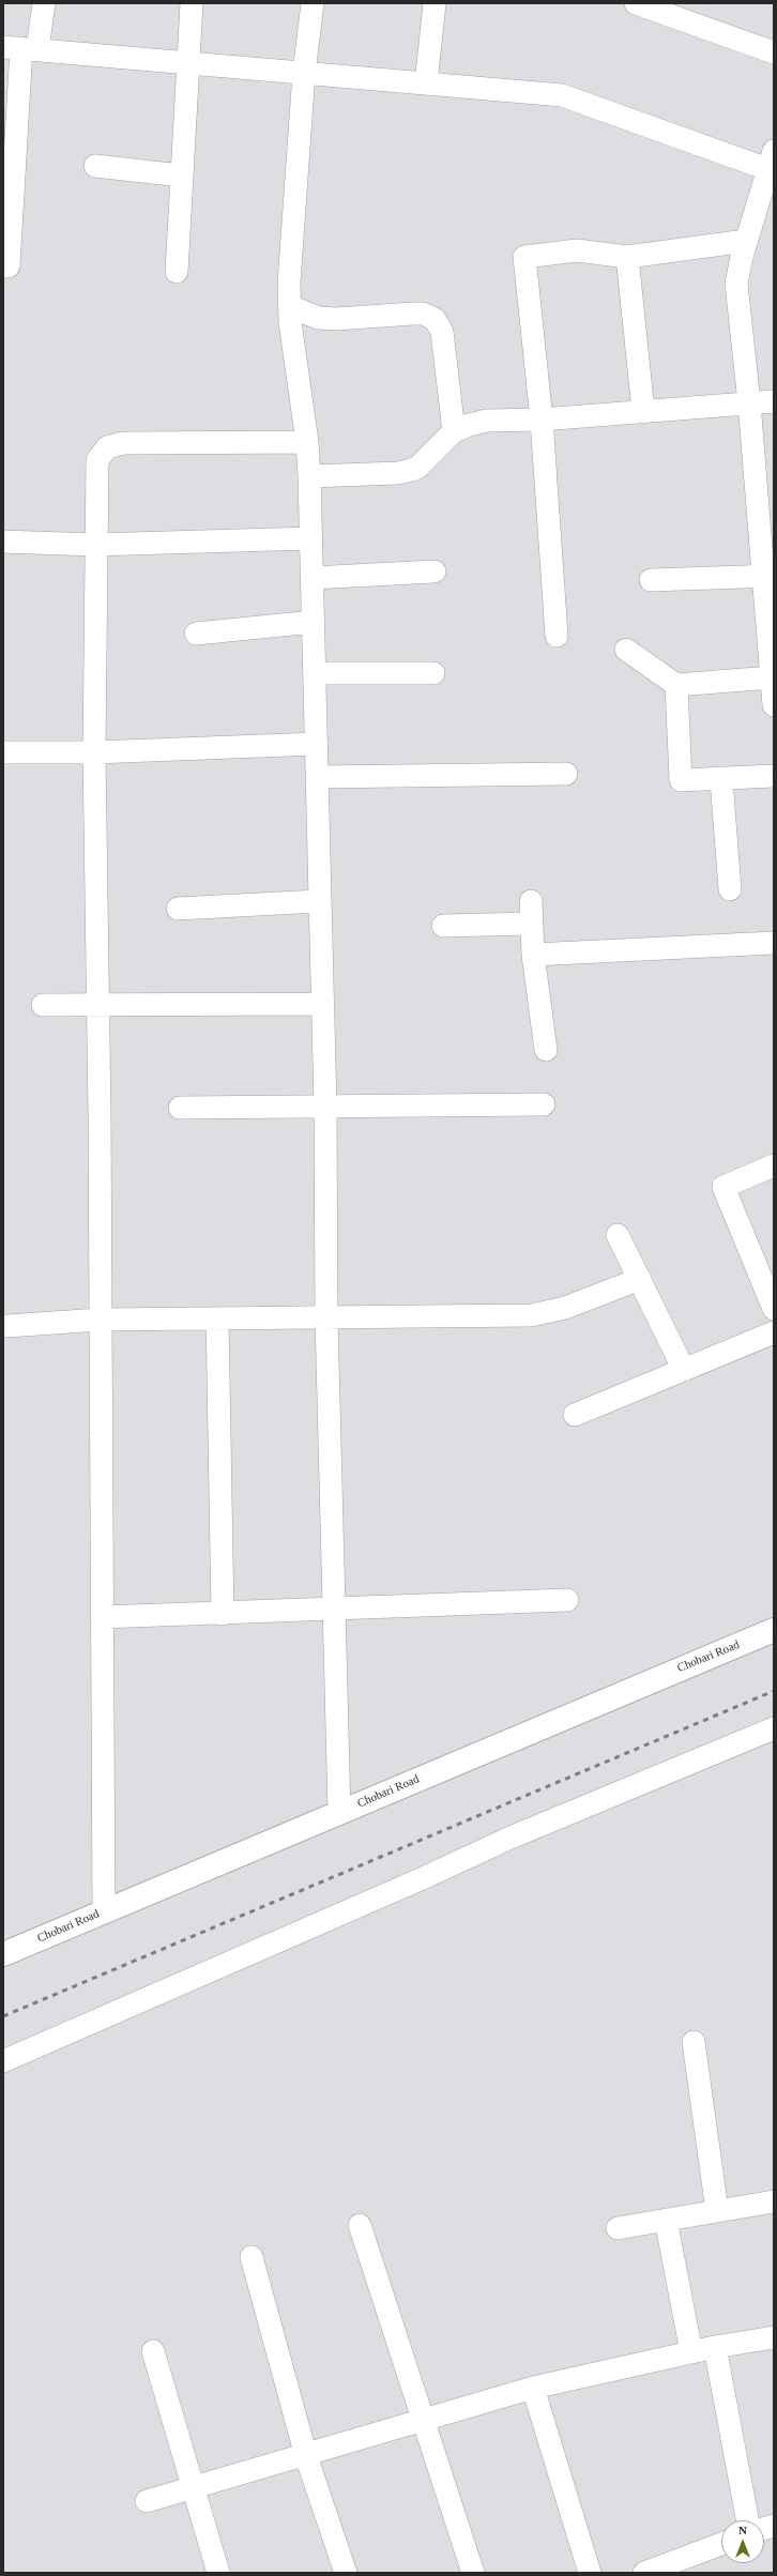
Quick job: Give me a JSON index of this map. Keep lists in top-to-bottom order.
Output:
{
  "streets": {
    "street": ["Chobari Road"]
  },
  "north": "top"
}
